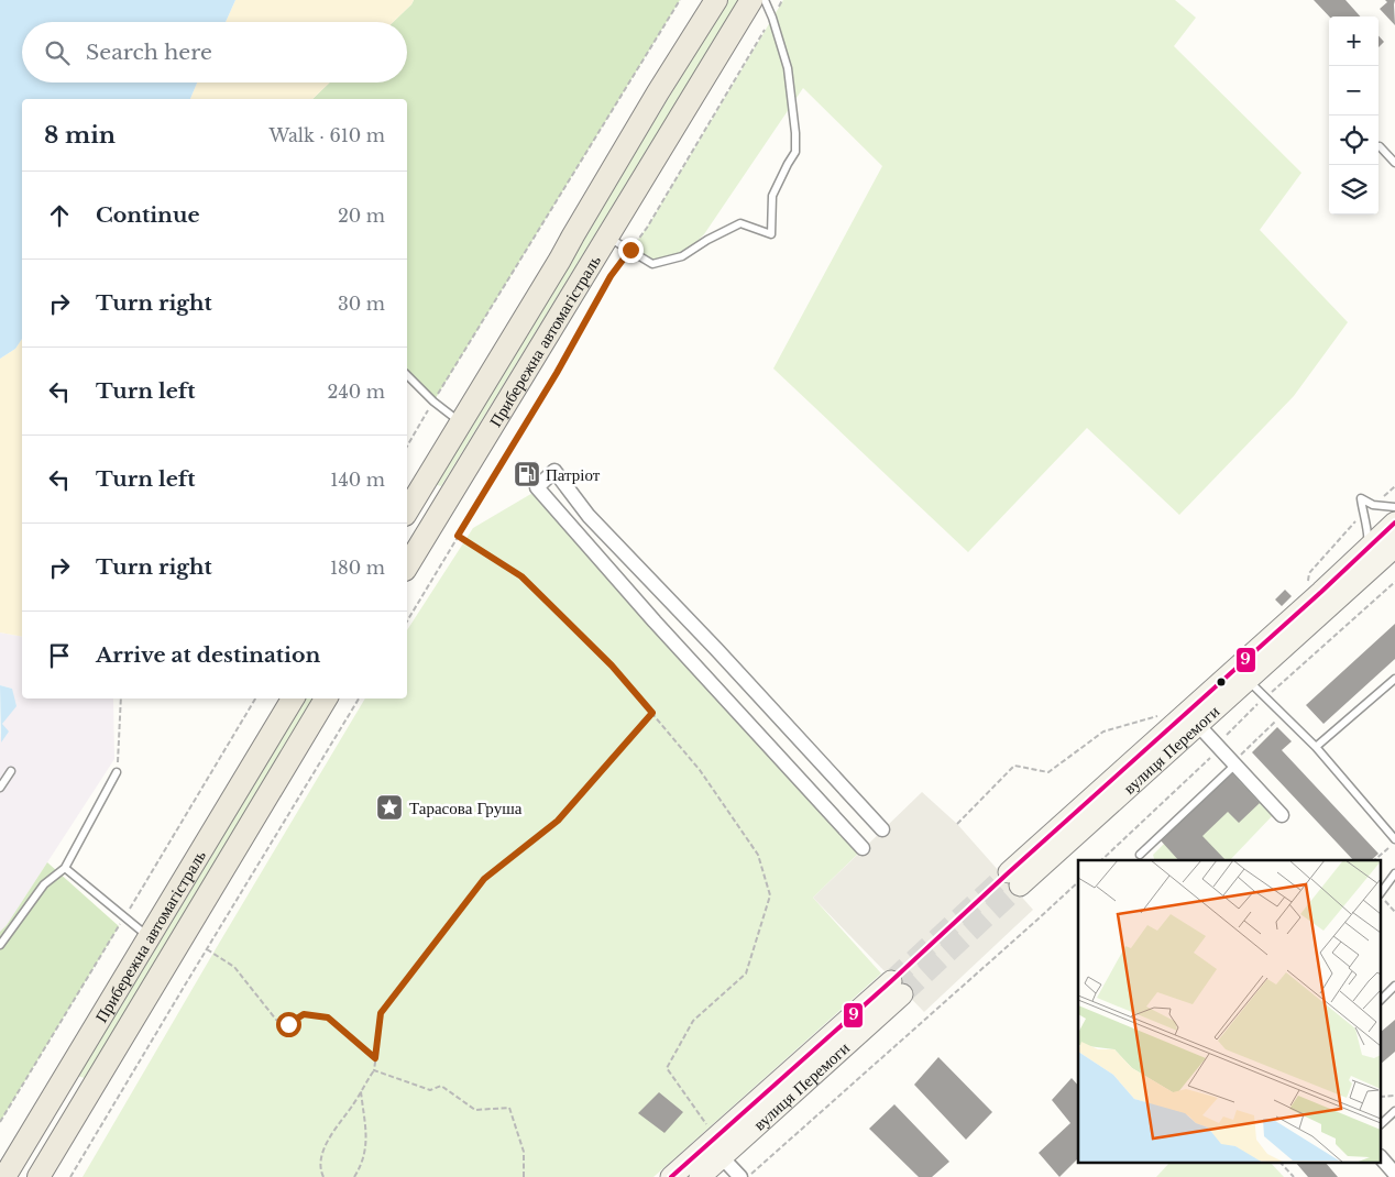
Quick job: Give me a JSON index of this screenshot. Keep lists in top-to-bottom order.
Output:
{
  "streets": {
    "main road": ["Прибережна автомагістраль", "вулиця Перемоги"]
  },
  "places": {
    "fuel station": ["Патріот"],
    "place": ["Тарасова Груша"]
  },
  "lines": ["transit line 9"],
  "page": {
    "map_buttons": ["+", "−"],
    "search": "Search here",
    "heading": ["8 min", "Walk · 610 m"],
    "list": [
      ["Continue", "20 m"],
      ["Turn right", "30 m"],
      ["Turn left", "240 m"],
      ["Turn left", "140 m"],
      ["Turn right", "180 m"],
      "Arrive at destination"
    ]
  }
}
